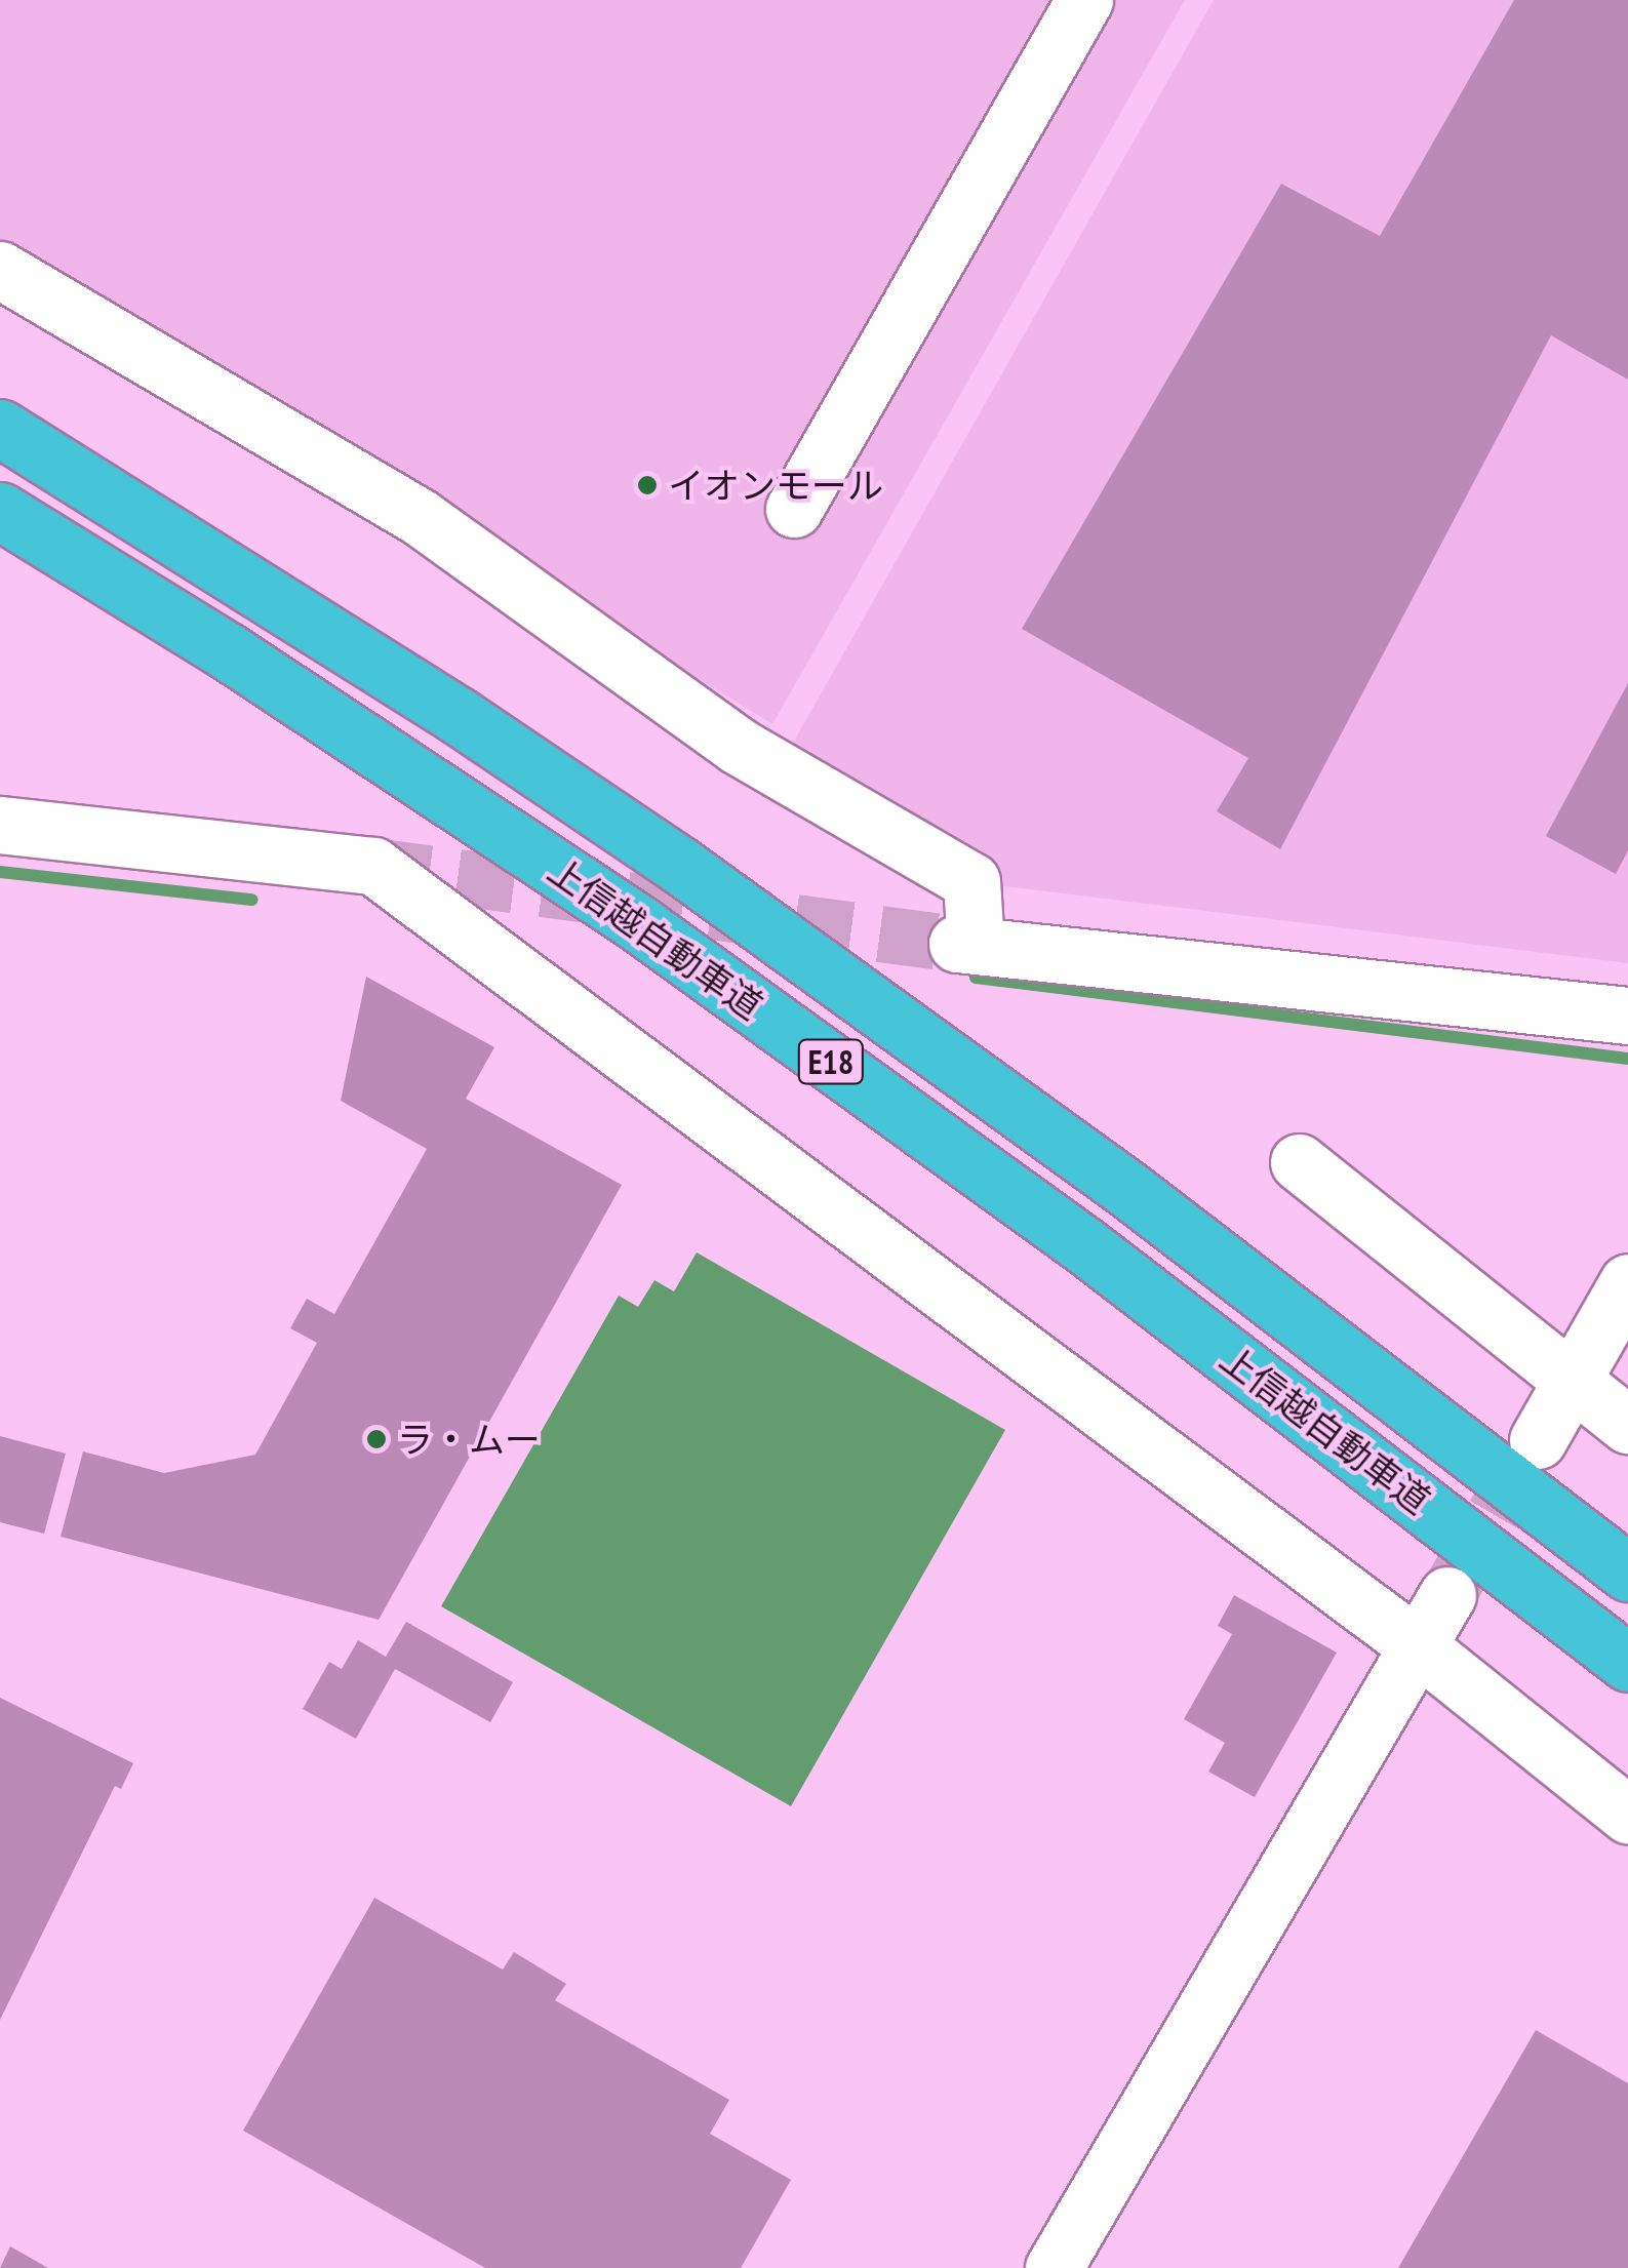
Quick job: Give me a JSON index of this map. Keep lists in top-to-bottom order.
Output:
{
  "streets": {
    "highway": ["上信越自動車道", "E18"]
  },
  "places": ["イオンモール", "ラ・ムー"]
}
